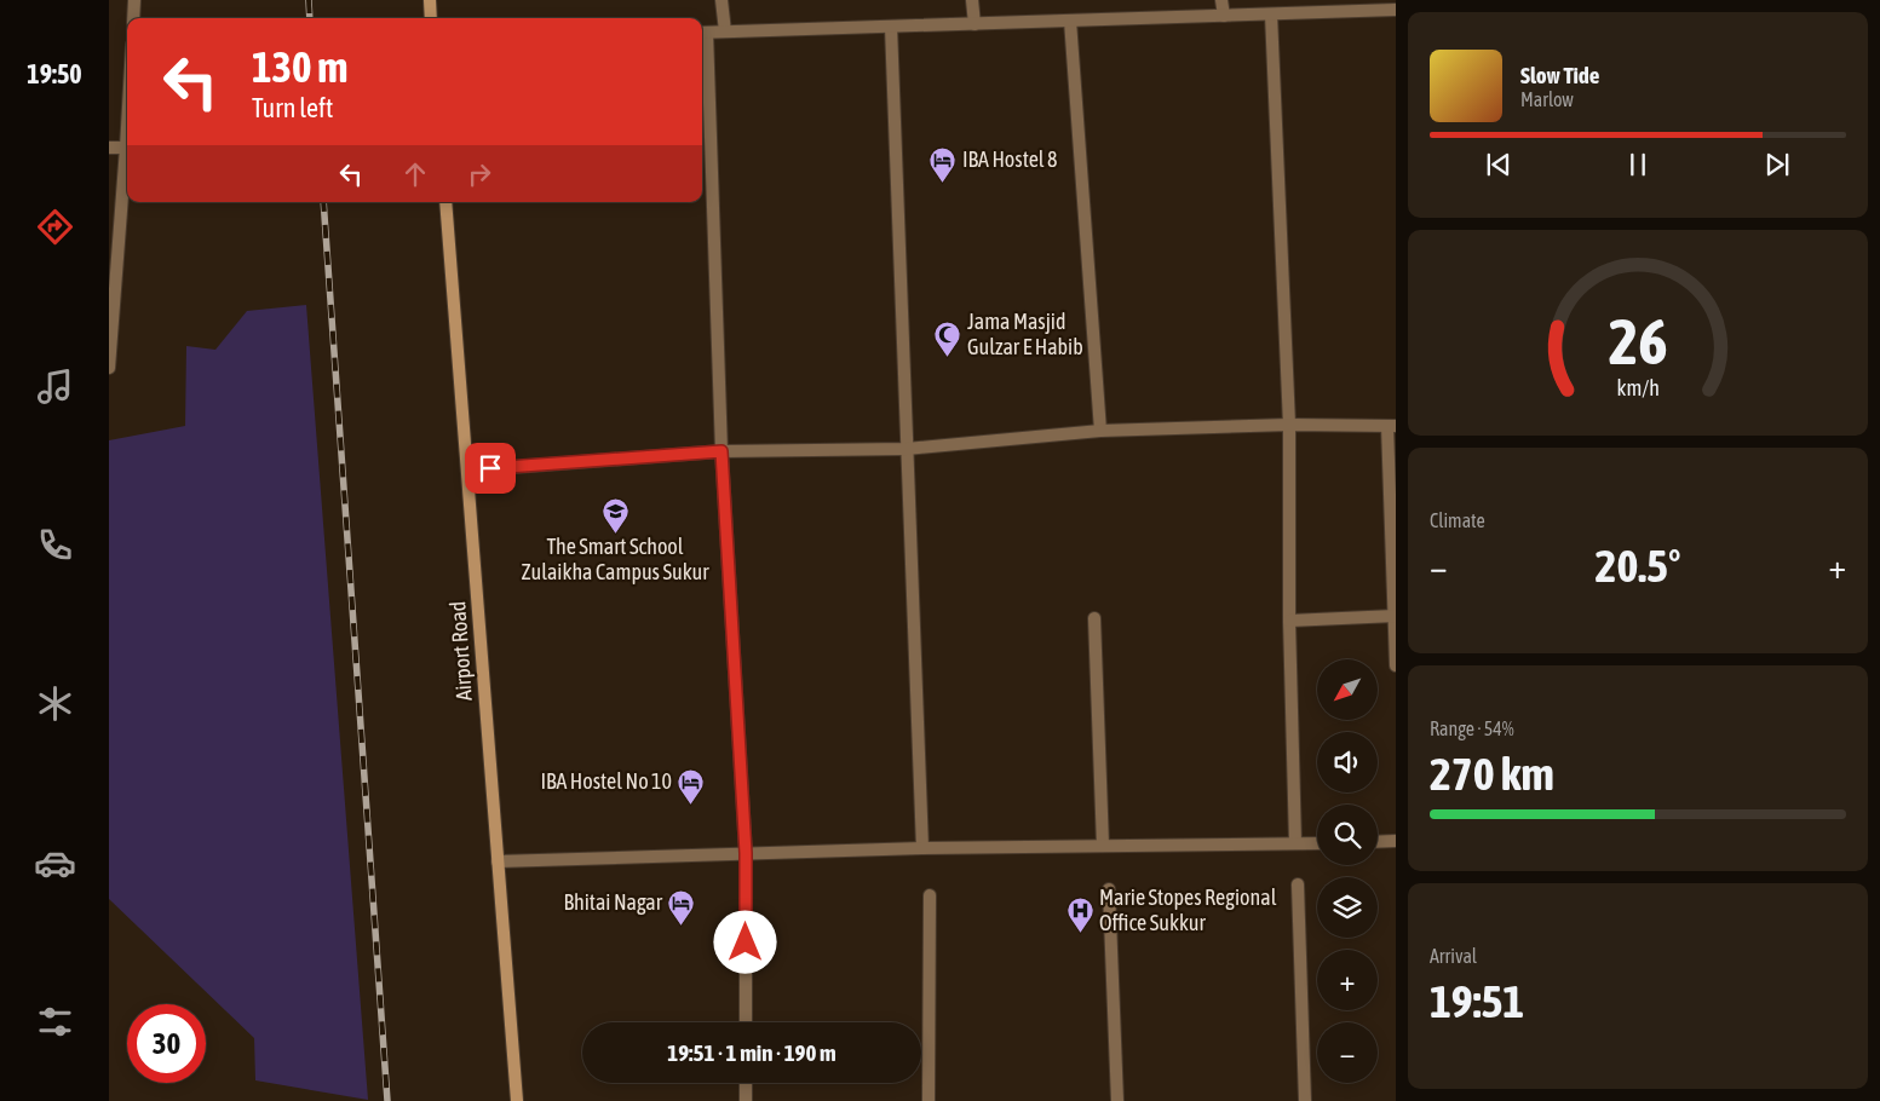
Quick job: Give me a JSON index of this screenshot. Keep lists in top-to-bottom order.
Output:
{
  "streets": {
    "main road": ["Airport Road"]
  },
  "places": {
    "hotel": ["IBA Hostel 8", "IBA Hostel No 10", "Bhitai Nagar"],
    "mosque": ["Jama Masjid Gulzar E Habib"],
    "school or university": ["The Smart School Zulaikha Campus Sukur"],
    "hospital": ["Marie Stopes Regional Office Sukkur"]
  },
  "north": "bottom left",
  "page": {
    "tabs": "19:50",
    "turn": ["130 m", "Turn left"],
    "song": ["Slow Tide", "Marlow"],
    "tile": [
      "Climate",
      ["Range · 54%", "270 km"],
      ["Arrival", "19:51"]
    ],
    "heat": ["−", "20.5°", "+"],
    "map_buttons": ["+", "−"],
    "limit": "30",
    "trip": "19:51 · 1 min · 190 m",
    "gauge": ["26", "km/h"]
  }
}
